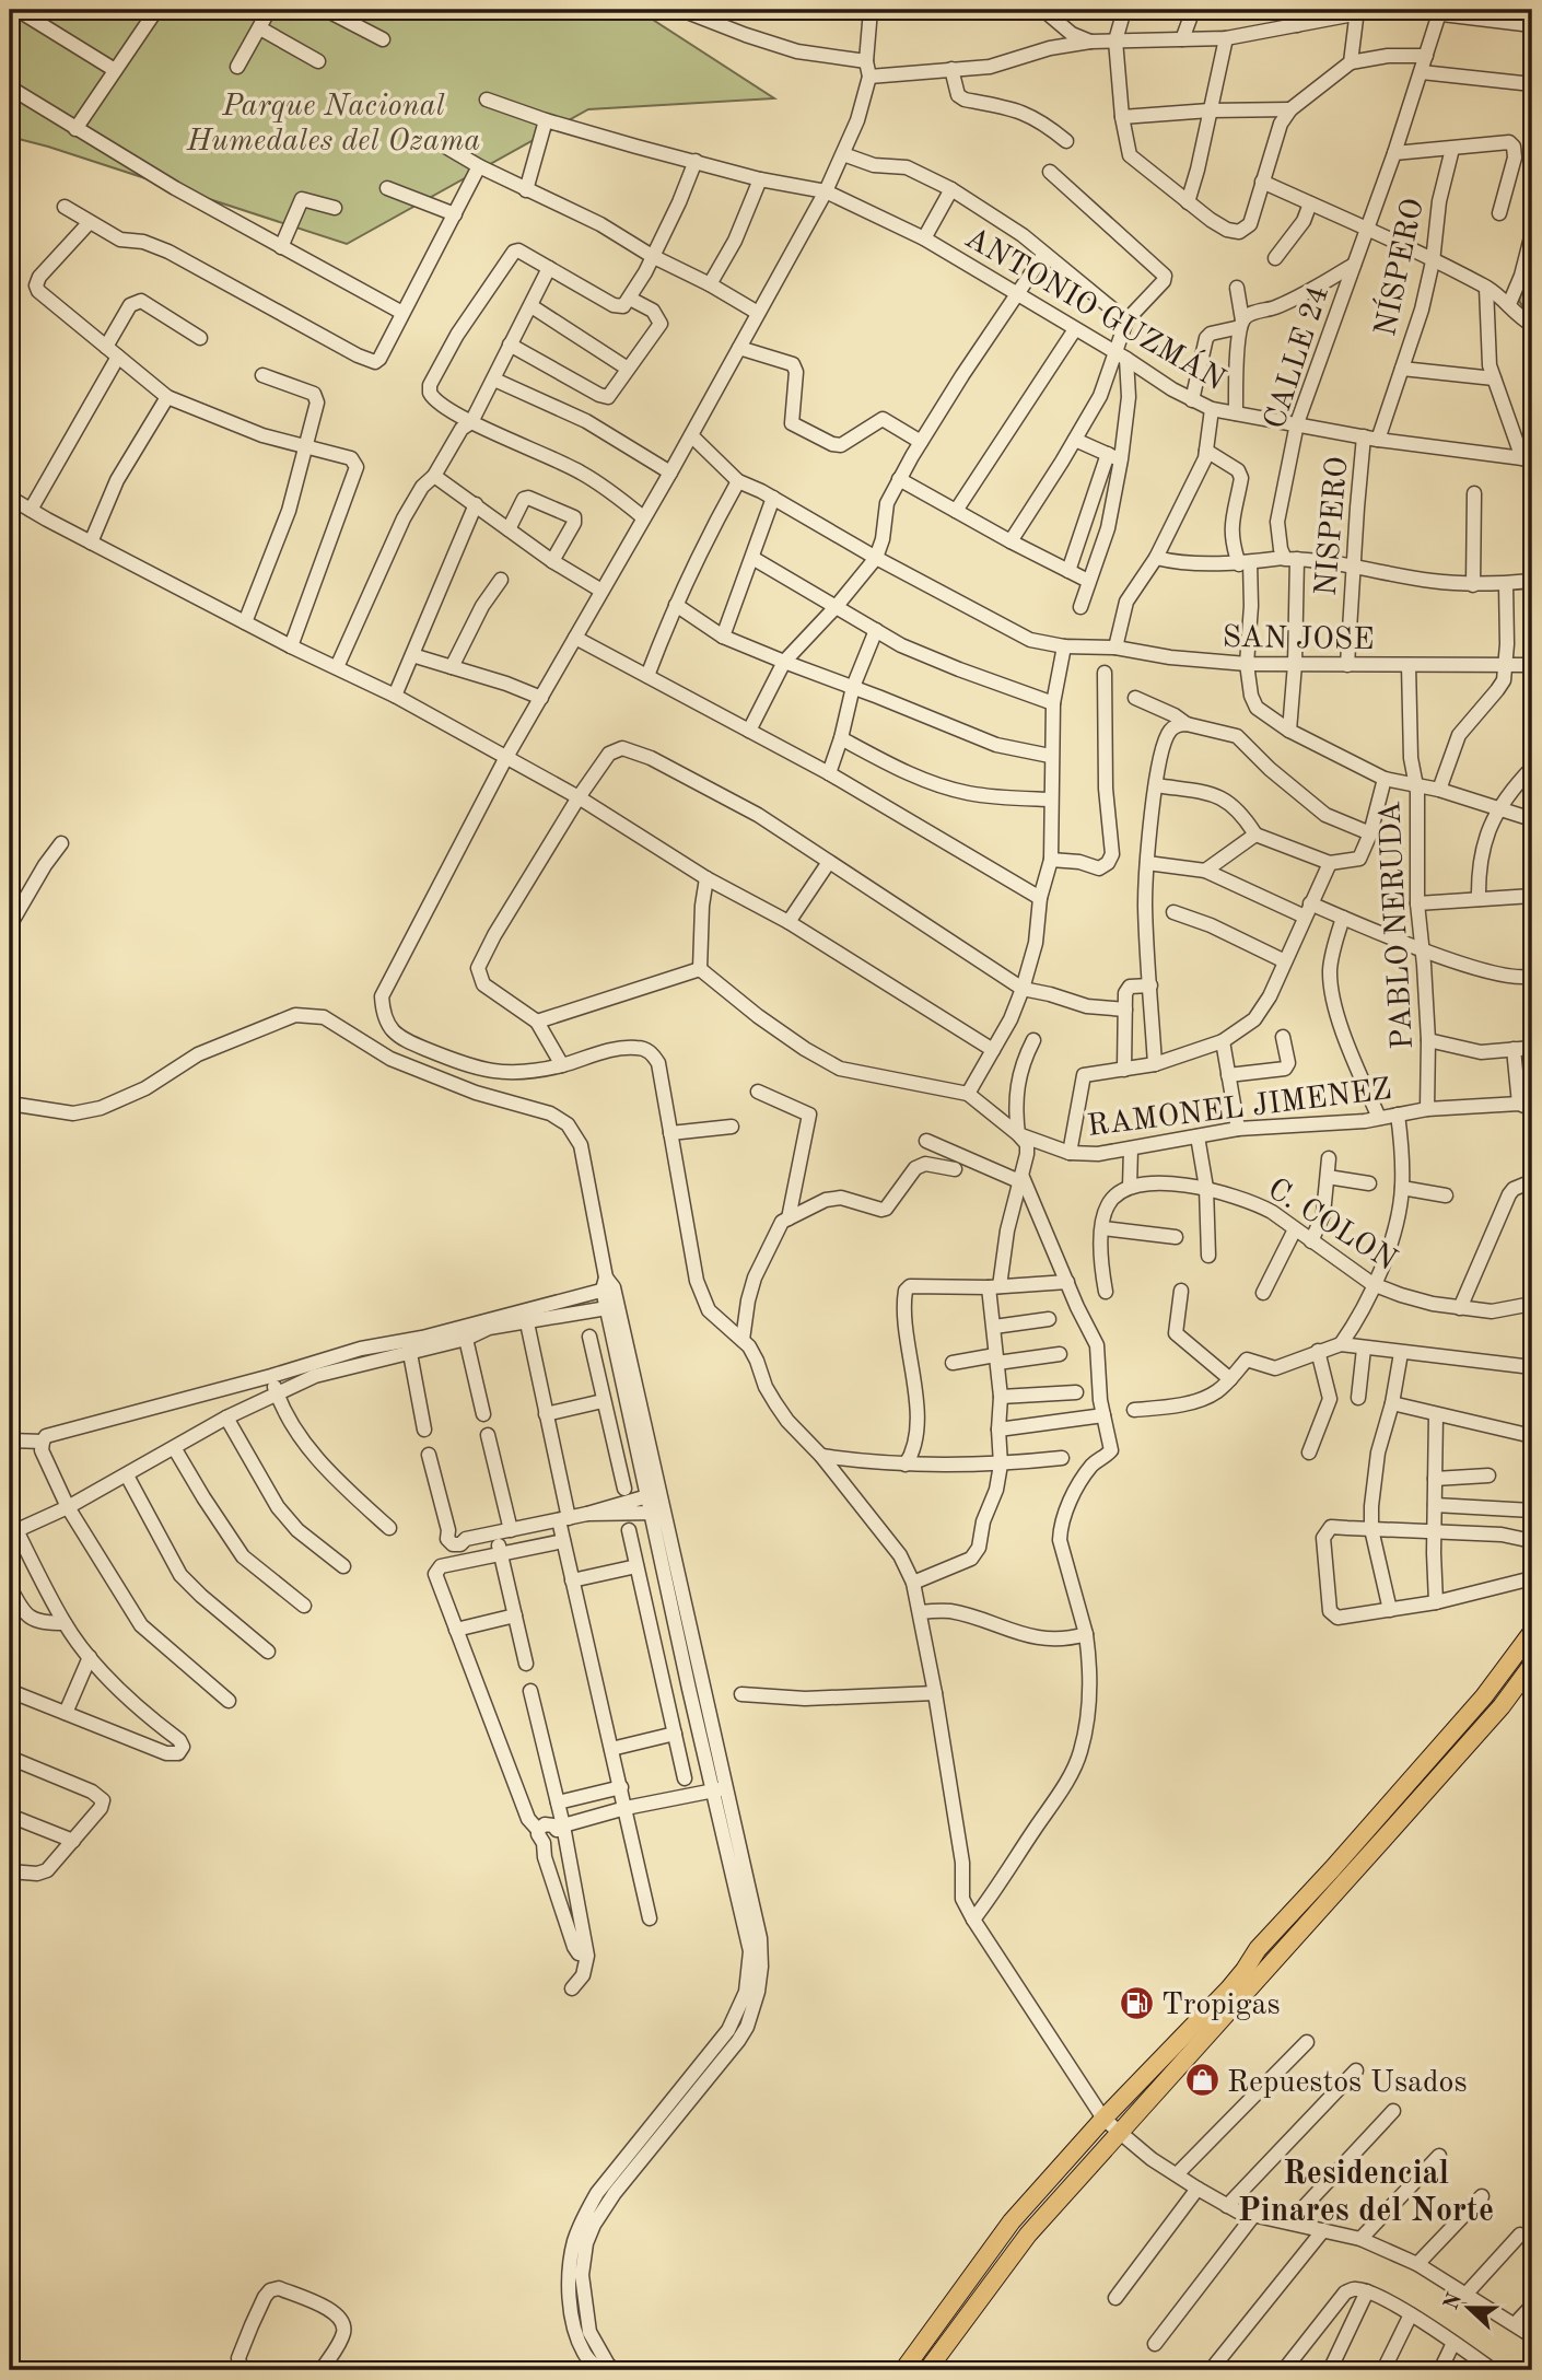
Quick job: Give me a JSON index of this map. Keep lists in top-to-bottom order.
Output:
{
  "streets": {
    "street": [
      "NÍSPERO",
      "ANTONIO GUZMÁN",
      "CALLE 24",
      "NISPERO",
      "SAN JOSE",
      "PABLO NERUDA",
      "RAMONEL JIMENEZ",
      "C. COLON"
    ]
  },
  "crossings": [
    ["NÍSPERO", "ANTONIO GUZMÁN"],
    ["NÍSPERO", "NISPERO"],
    ["ANTONIO GUZMÁN", "CALLE 24"],
    ["ANTONIO GUZMÁN", "NISPERO"],
    ["CALLE 24", "SAN JOSE"],
    ["NISPERO", "SAN JOSE"],
    ["SAN JOSE", "PABLO NERUDA"],
    ["PABLO NERUDA", "RAMONEL JIMENEZ"]
  ],
  "districts": ["Residencial Pinares del Norte"],
  "parks": ["Parque Nacional Humedales del Ozama"],
  "places": {
    "fuel station": ["Tropigas"],
    "shop": ["Repuestos Usados"]
  },
  "north": "left"
}
